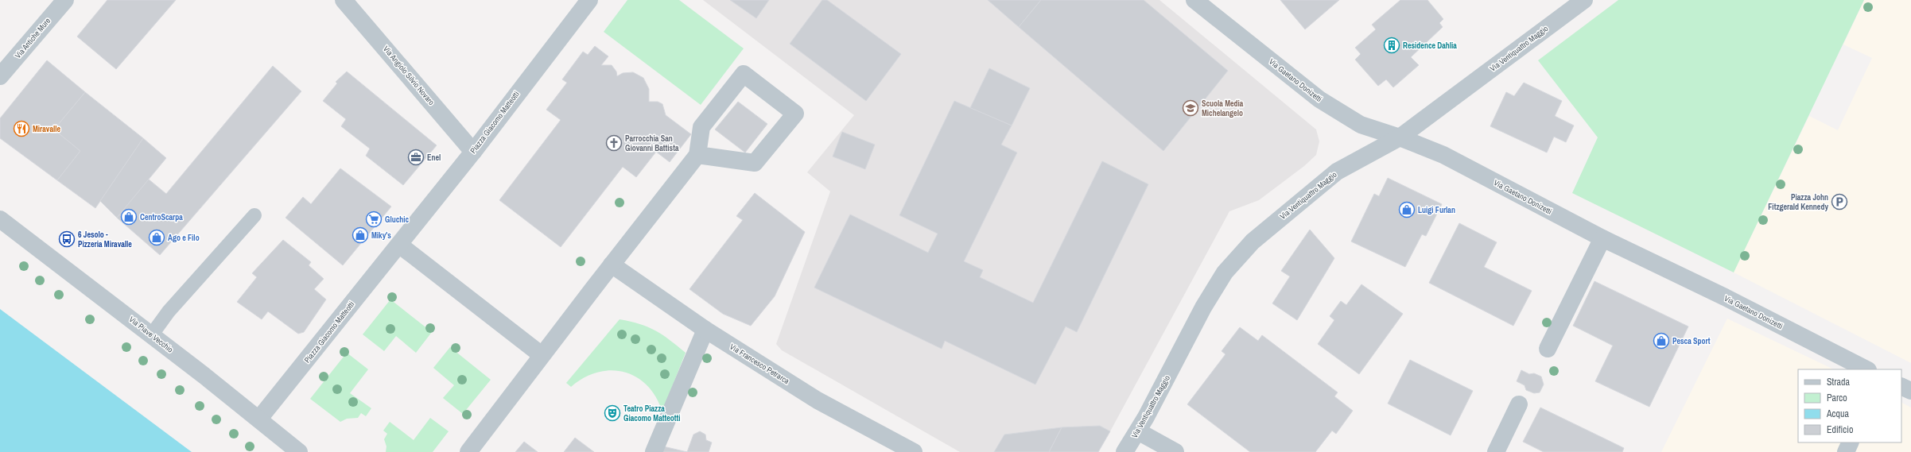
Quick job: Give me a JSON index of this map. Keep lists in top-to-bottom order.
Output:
{
  "streets": {
    "street": [
      "Via Antiche Mure",
      "Via Ventiquattro Maggio",
      "Via Angiolo Silvio Novaro",
      "Via Gaetano Donizetti",
      "Piazza Giacomo Matteotti",
      "Via Piave Vecchio",
      "Via Francesco Petrarca"
    ]
  },
  "crossings": [
    ["Via Ventiquattro Maggio", "Via Gaetano Donizetti"],
    ["Via Angiolo Silvio Novaro", "Piazza Giacomo Matteotti"],
    ["Piazza Giacomo Matteotti", "Via Piave Vecchio"]
  ],
  "places": {
    "building": ["Residence Dahlia"],
    "school or university": ["Scuola Media Michelangelo"],
    "restaurant": ["Miravalle"],
    "church": ["Parrocchia San Giovanni Battista"],
    "office": ["Enel"],
    "parking": ["Piazza John Fitzgerald Kennedy"],
    "shop": [
      "Luigi Furlan",
      "CentroScarpa",
      "Miky's",
      "Ago e Filo",
      "Pesca Sport"
    ],
    "supermarket": ["Gluchic"],
    "bus stop": ["6 Jesolo - Pizzeria Miravalle"],
    "theatre": ["Teatro Piazza Giacomo Matteotti"]
  },
  "legend": [
    "Strada",
    "Parco",
    "Acqua",
    "Edificio"
  ]
}
